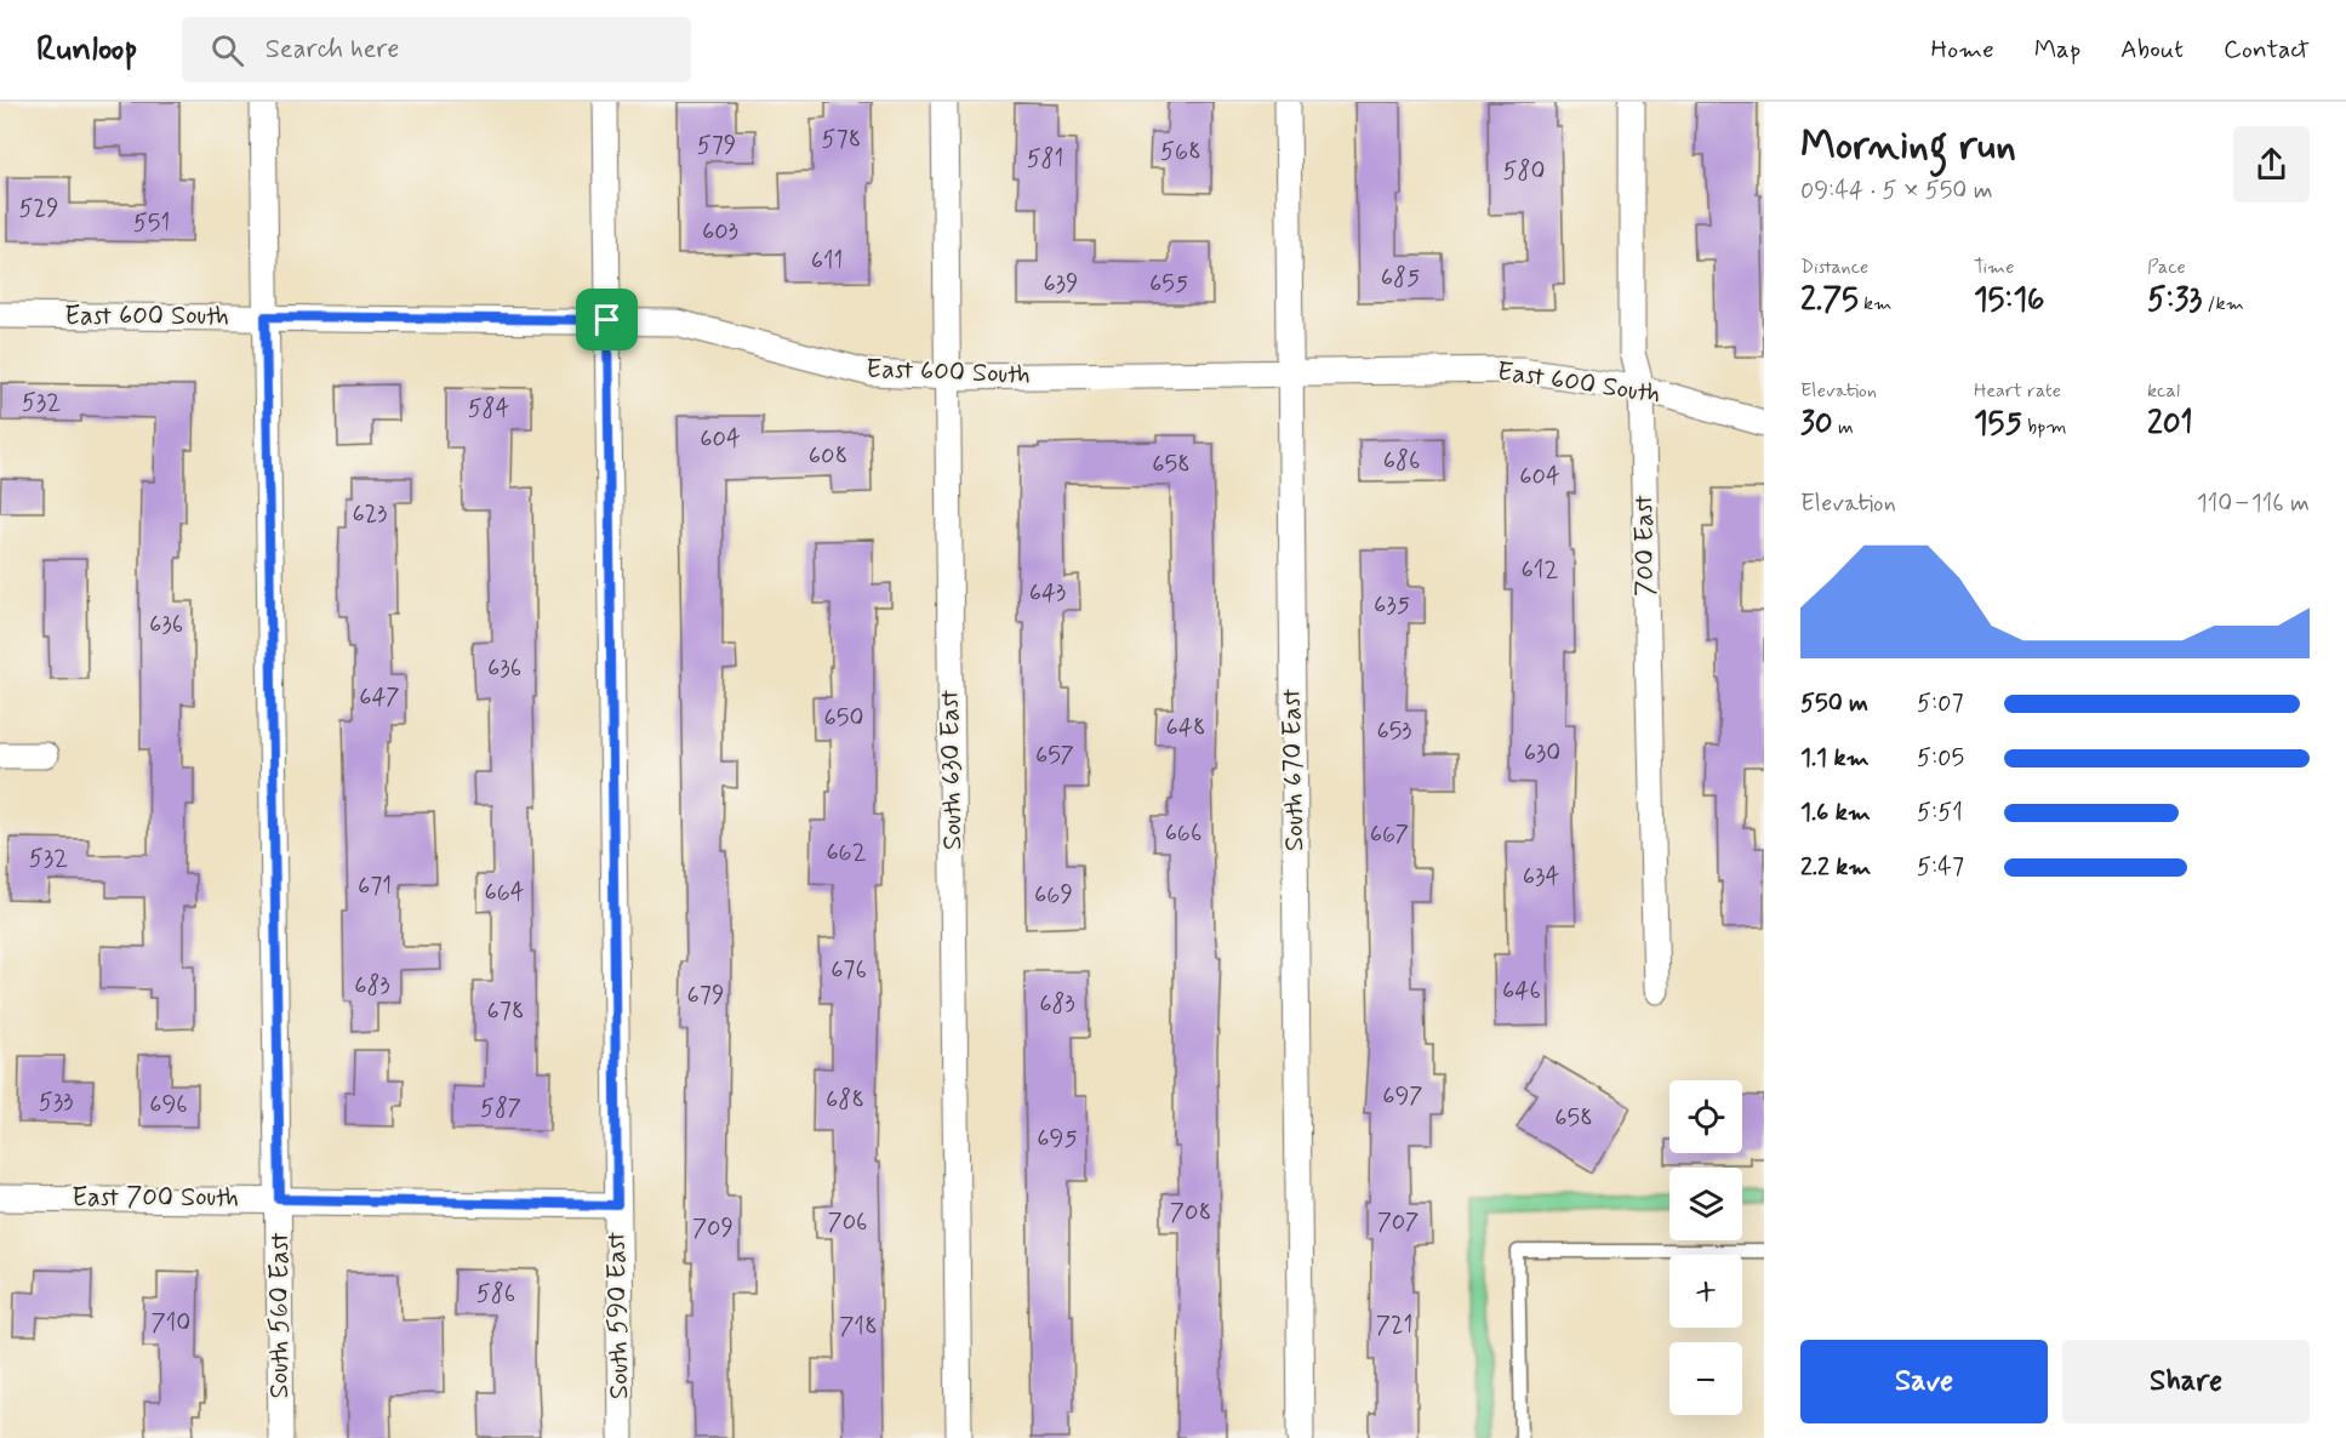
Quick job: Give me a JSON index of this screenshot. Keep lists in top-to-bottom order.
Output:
{
  "streets": {
    "street": [
      "East 600 South",
      "700 East",
      "South 630 East",
      "South 670 East",
      "East 700 South",
      "South 560 East",
      "South 590 East"
    ]
  },
  "crossings": [
    ["East 600 South", "700 East"],
    ["East 600 South", "South 630 East"],
    ["East 600 South", "South 670 East"],
    ["East 600 South", "South 560 East"],
    ["East 600 South", "South 590 East"],
    ["East 700 South", "South 560 East"],
    ["East 700 South", "South 590 East"]
  ],
  "house_numbers": [
    "578",
    "579",
    "568",
    "581",
    "580",
    "529",
    "551",
    "603",
    "611",
    "685",
    "639",
    "655",
    "532",
    "584",
    "604",
    "608",
    "686",
    "658",
    "604",
    "623",
    "612",
    "643",
    "635",
    "636",
    "636",
    "647",
    "650",
    "648",
    "653",
    "630",
    "657",
    "666",
    "667",
    "662",
    "532",
    "634",
    "671",
    "664",
    "669",
    "676",
    "683",
    "646",
    "679",
    "683",
    "678",
    "697",
    "688",
    "533",
    "696",
    "587",
    "658",
    "695",
    "708",
    "706",
    "707",
    "709",
    "586",
    "710",
    "721",
    "718"
  ],
  "page": {
    "header": "Runloop",
    "search": "Search here",
    "nav": [
      "Home",
      "Map",
      "About",
      "Contact"
    ],
    "heading": ["Morning run", "09:44 · 5 × 550 m"],
    "stats": [
      ["Distance", "2.75 km"],
      ["Time", "15:16"],
      ["Pace", "5:33 /km"],
      ["Elevation", "30 m"],
      ["Heart rate", "155 bpm"],
      ["kcal", "201"]
    ],
    "chart": ["Elevation", "110–116 m"],
    "list": [
      {
        "name": "550 m",
        "note": "5:07"
      },
      {
        "name": "1.1 km",
        "note": "5:05"
      },
      {
        "name": "1.6 km",
        "note": "5:51"
      },
      {
        "name": "2.2 km",
        "note": "5:47"
      }
    ],
    "map_buttons": ["+", "−"],
    "buttons": ["Save", "Share"]
  }
}
